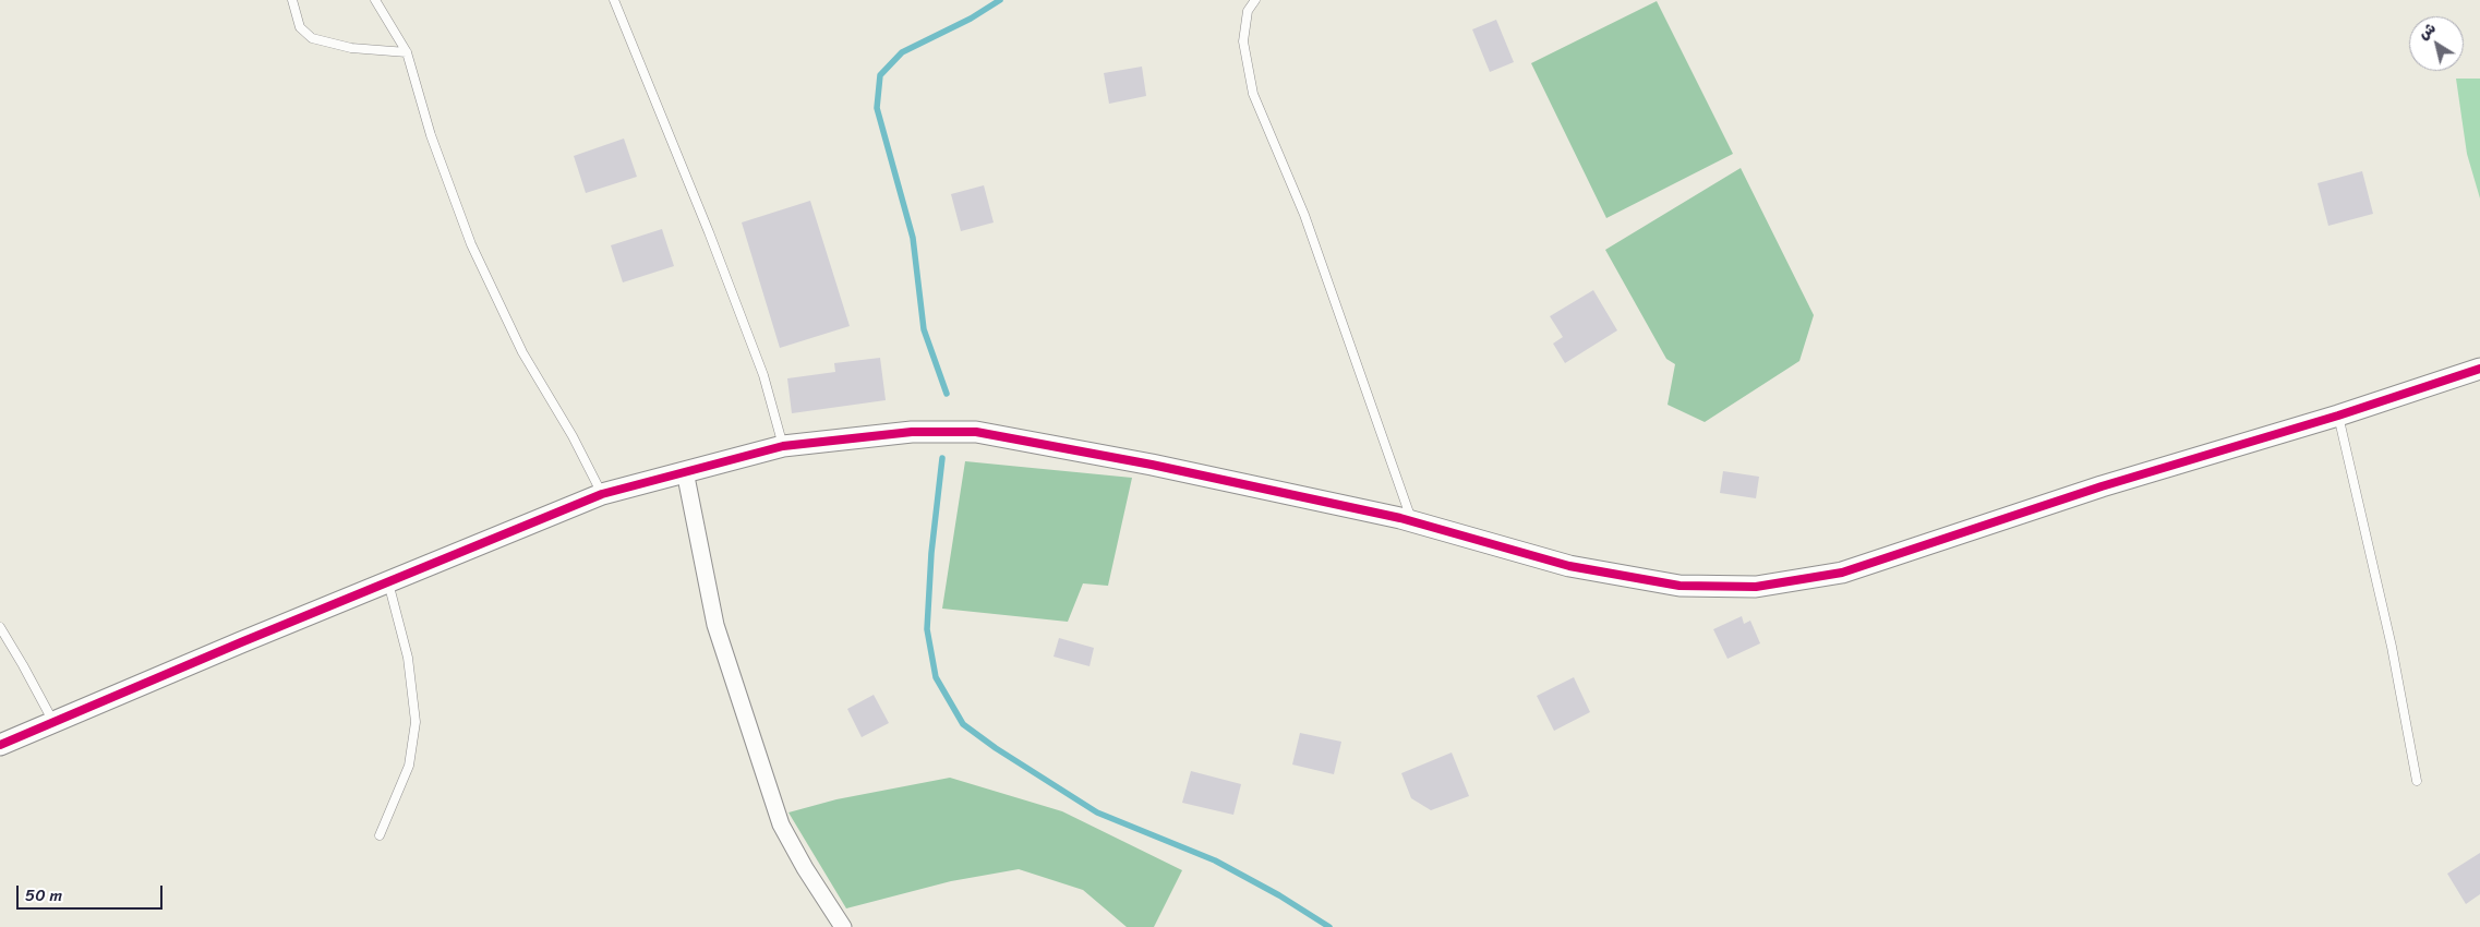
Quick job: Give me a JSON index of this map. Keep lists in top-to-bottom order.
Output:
{
  "scale_bar": "50 m",
  "north": "top left"
}
